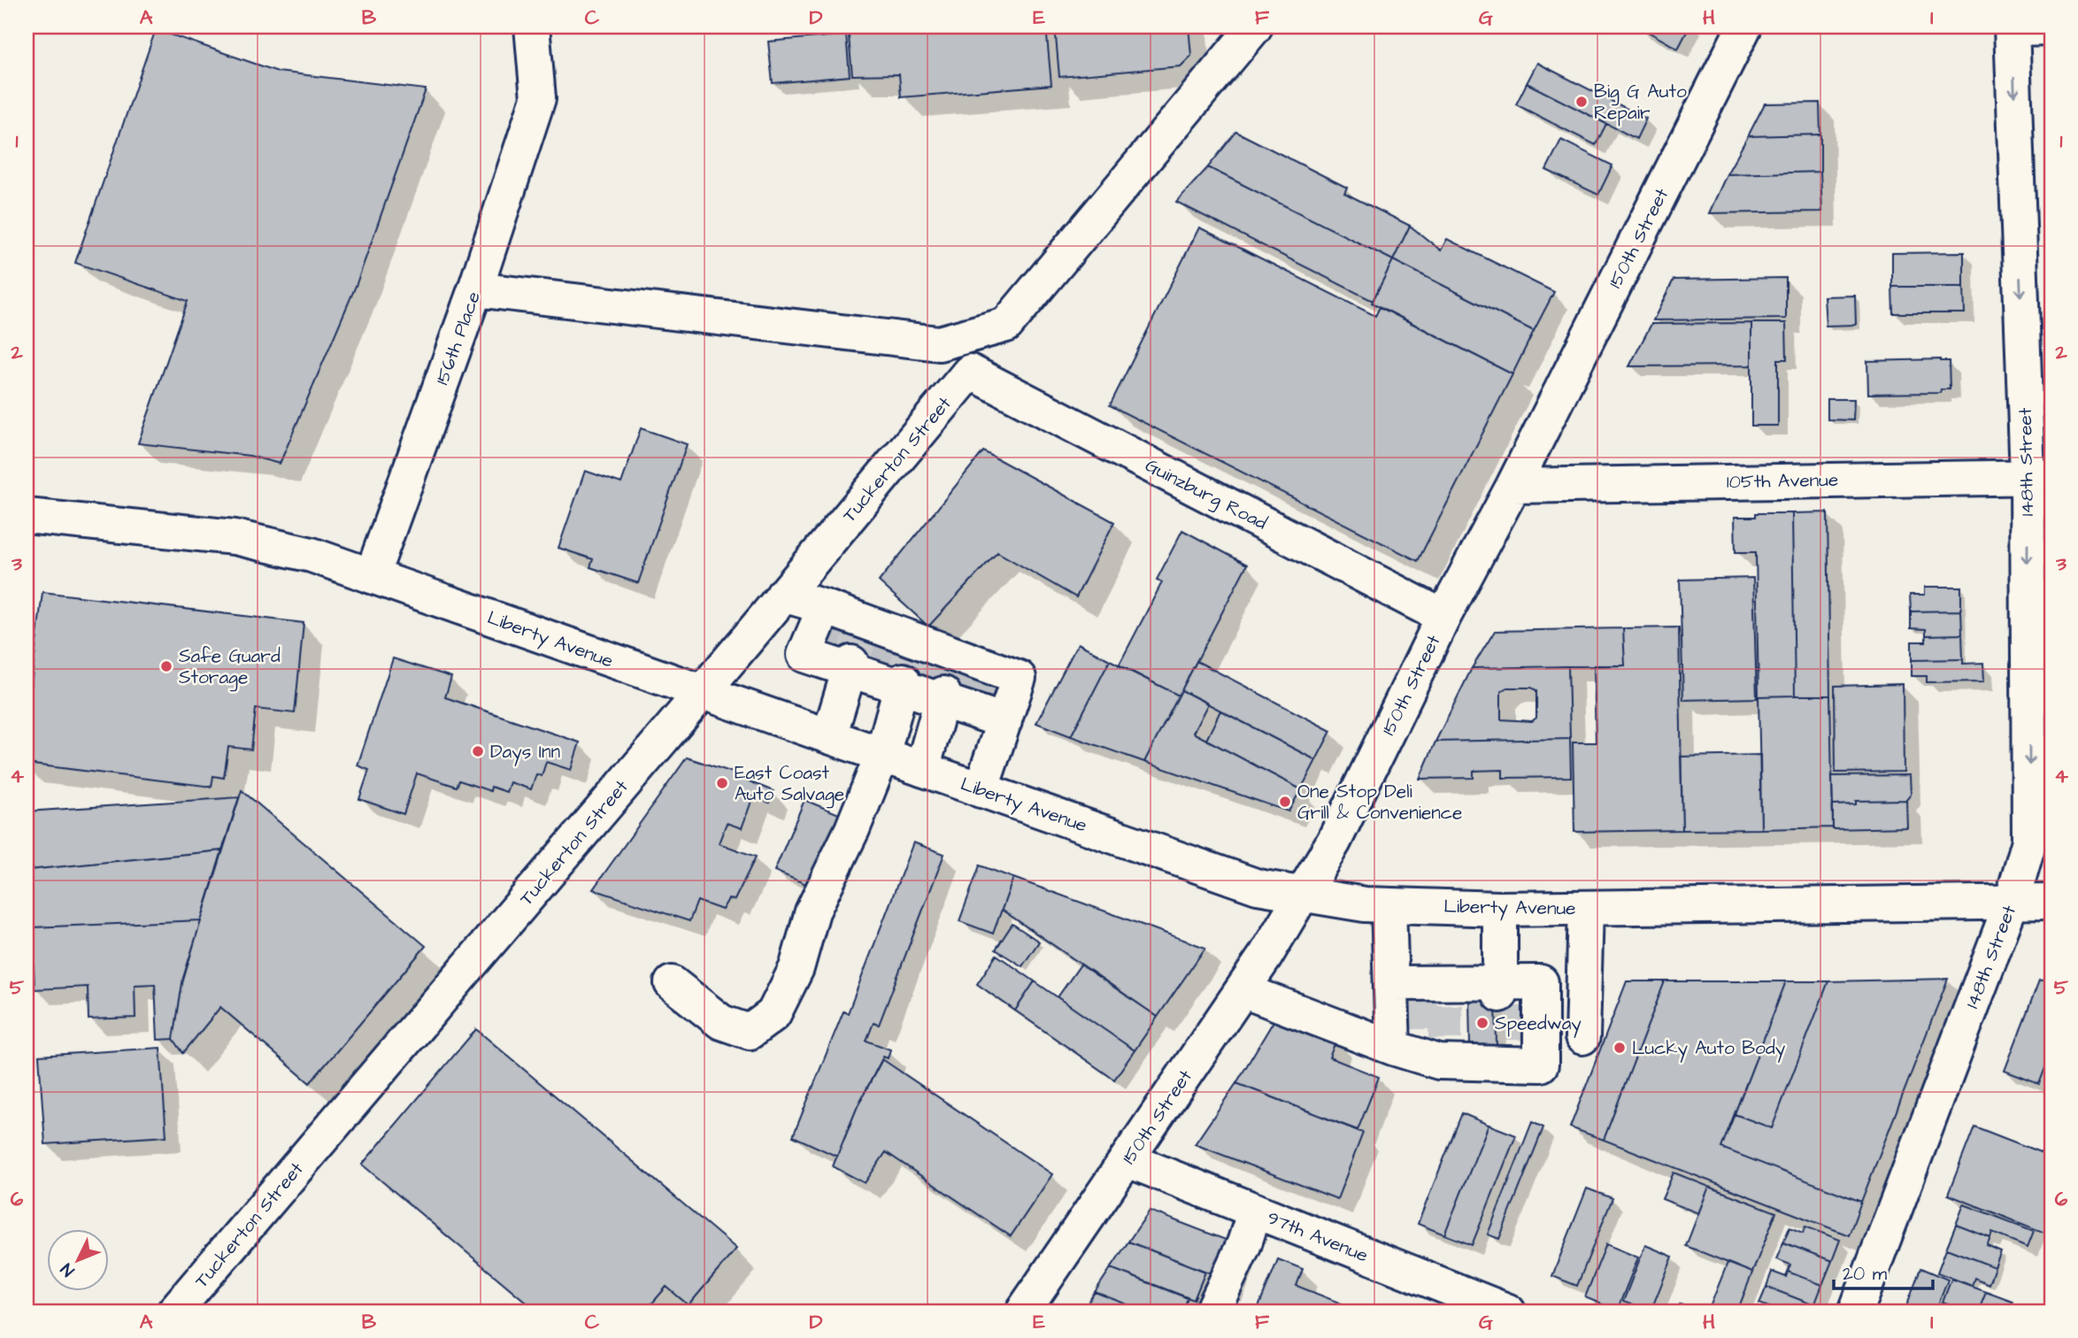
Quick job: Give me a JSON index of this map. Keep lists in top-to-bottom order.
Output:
{
  "streets": {
    "street": [
      "150th Street",
      "156th Place",
      "Tuckerton Street",
      "148th Street",
      "105th Avenue",
      "Guinzburg Road",
      "Liberty Avenue",
      "97th Avenue"
    ]
  },
  "crossings": [
    ["150th Street", "105th Avenue"],
    ["150th Street", "Guinzburg Road"],
    ["150th Street", "Liberty Avenue"],
    ["150th Street", "97th Avenue"],
    ["156th Place", "Liberty Avenue"],
    ["Tuckerton Street", "Guinzburg Road"],
    ["Tuckerton Street", "Liberty Avenue"],
    ["148th Street", "105th Avenue"],
    ["148th Street", "Liberty Avenue"]
  ],
  "one_way": ["148th Street"],
  "places": [
    "Big G Auto Repair",
    "Safe Guard Storage",
    "Days Inn",
    "East Coast Auto Salvage",
    "One Stop Deli Grill & Convenience",
    "Speedway",
    "Lucky Auto Body"
  ],
  "scale_bar": "20 m",
  "north": "bottom left",
  "grid": {
    "columns": [
      "A",
      "B",
      "C",
      "D",
      "E",
      "F",
      "G",
      "H",
      "I"
    ],
    "rows": [
      "1",
      "2",
      "3",
      "4",
      "5",
      "6"
    ]
  }
}
